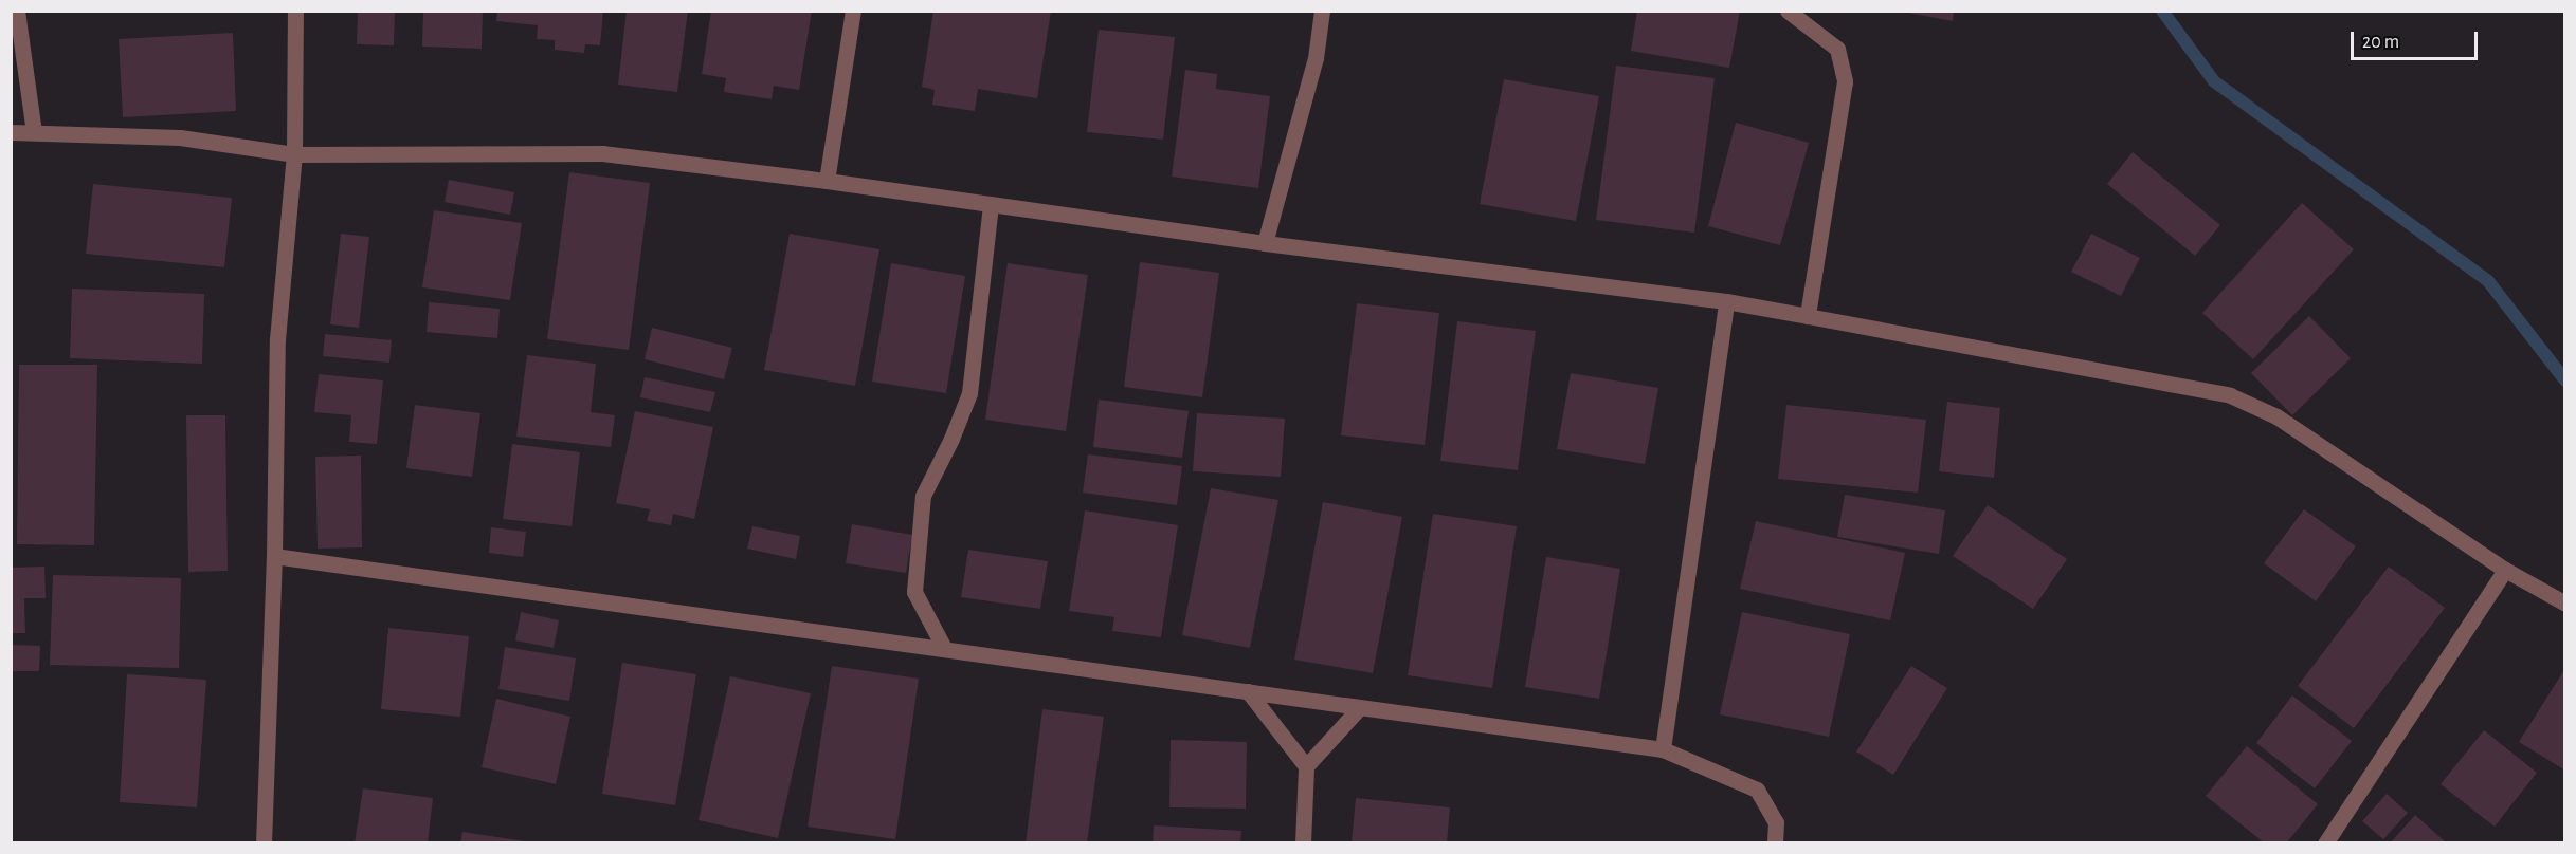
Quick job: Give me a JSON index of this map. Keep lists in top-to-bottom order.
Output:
{
  "scale_bar": "20 m"
}
